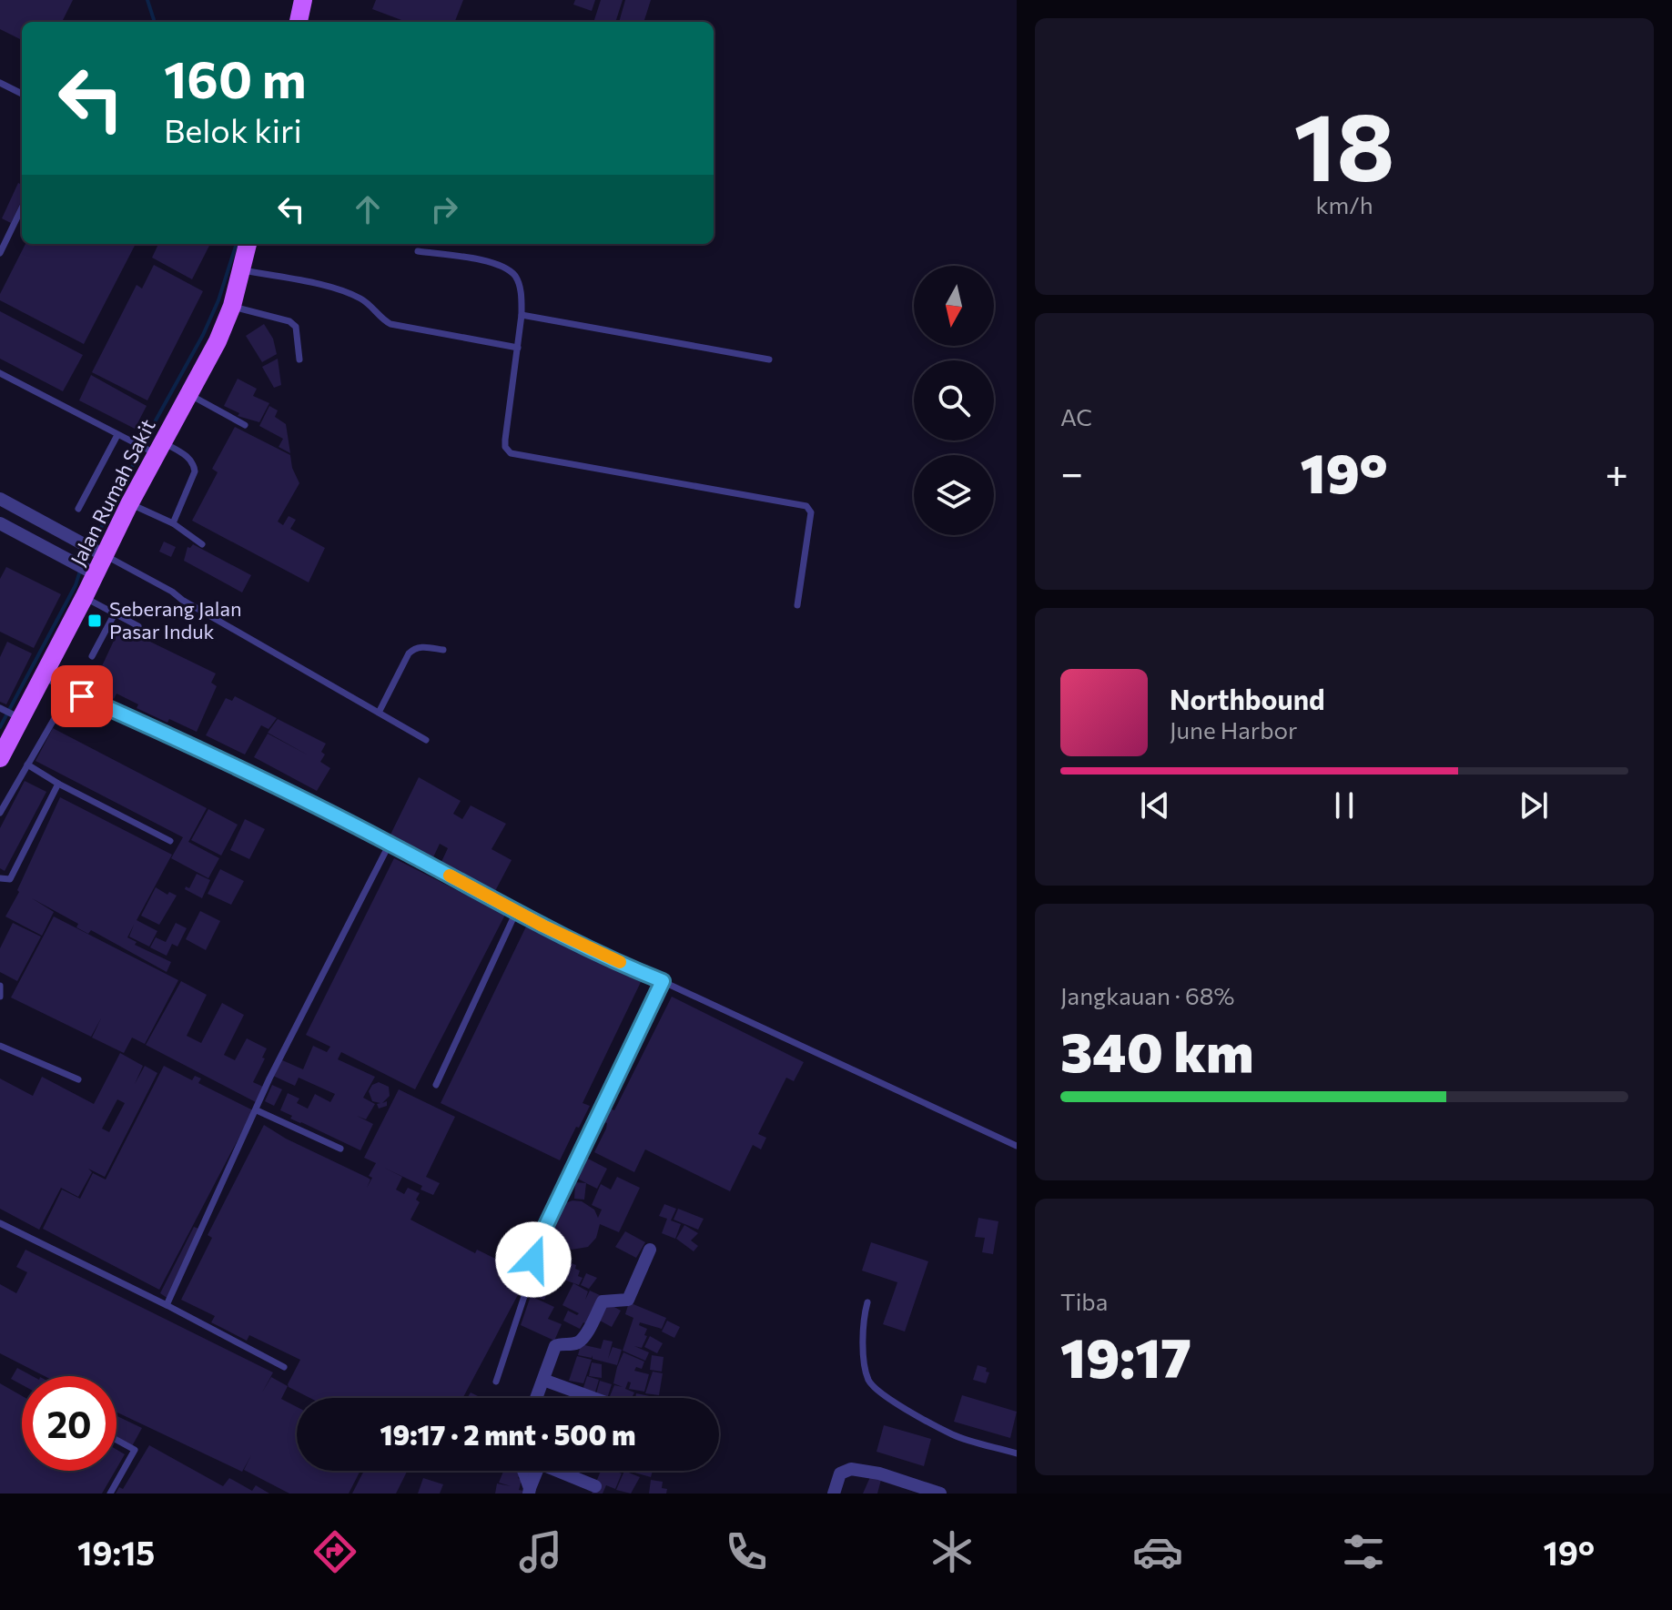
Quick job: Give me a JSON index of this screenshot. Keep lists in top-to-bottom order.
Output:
{
  "streets": {
    "main road": ["Jalan Rumah Sakit"]
  },
  "places": {
    "transit": ["Seberang Jalan Pasar Induk"]
  },
  "north": "bottom",
  "page": {
    "tile": [
      ["18", "km/h"],
      "AC",
      ["Jangkauan · 68%", "340 km"],
      ["Tiba", "19:17"]
    ],
    "turn": ["160 m", "Belok kiri"],
    "heat": ["−", "19°", "+"],
    "song": ["Northbound", "June Harbor"],
    "limit": "20",
    "trip": "19:17 · 2 mnt · 500 m",
    "tabs": ["19:15", "19°"]
  }
}
